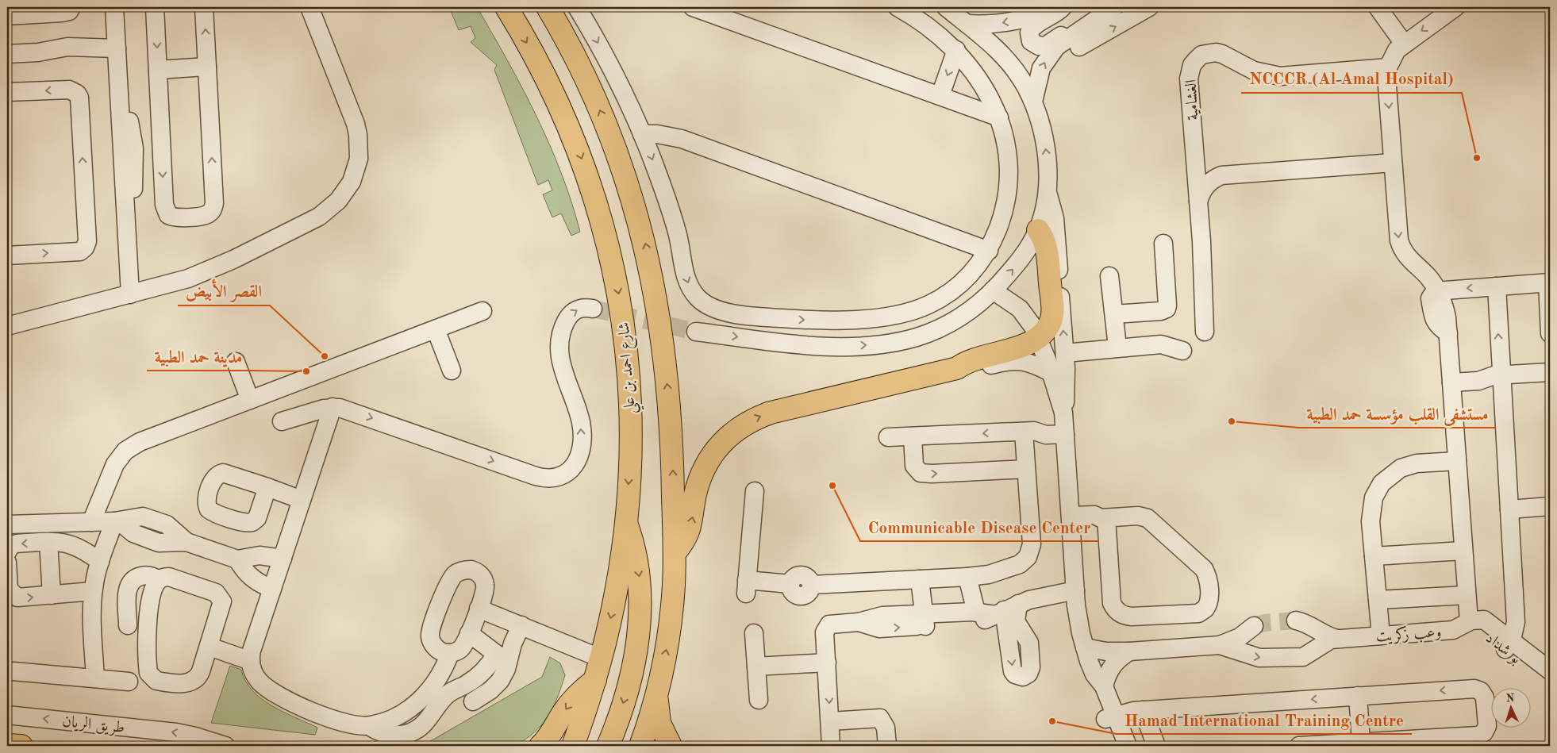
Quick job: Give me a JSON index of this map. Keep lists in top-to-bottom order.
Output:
{
  "streets": {
    "main road": ["شارع احمد بن علي"],
    "street": [
      "الغشامية",
      "وعب زكريت",
      "بو شداد",
      "طريق الريان"
    ]
  },
  "crossings": [
    ["وعب زكريت", "بو شداد"]
  ],
  "places": [
    "NCCCR (Al Amal Hospital)",
    "القصر الأبيض",
    "مدينة حمد الطبية",
    "مستشفى القلب مؤسسة حمد الطبية",
    "Communicable Disease Center",
    "Hamad International Training Centre"
  ],
  "north": "top"
}
